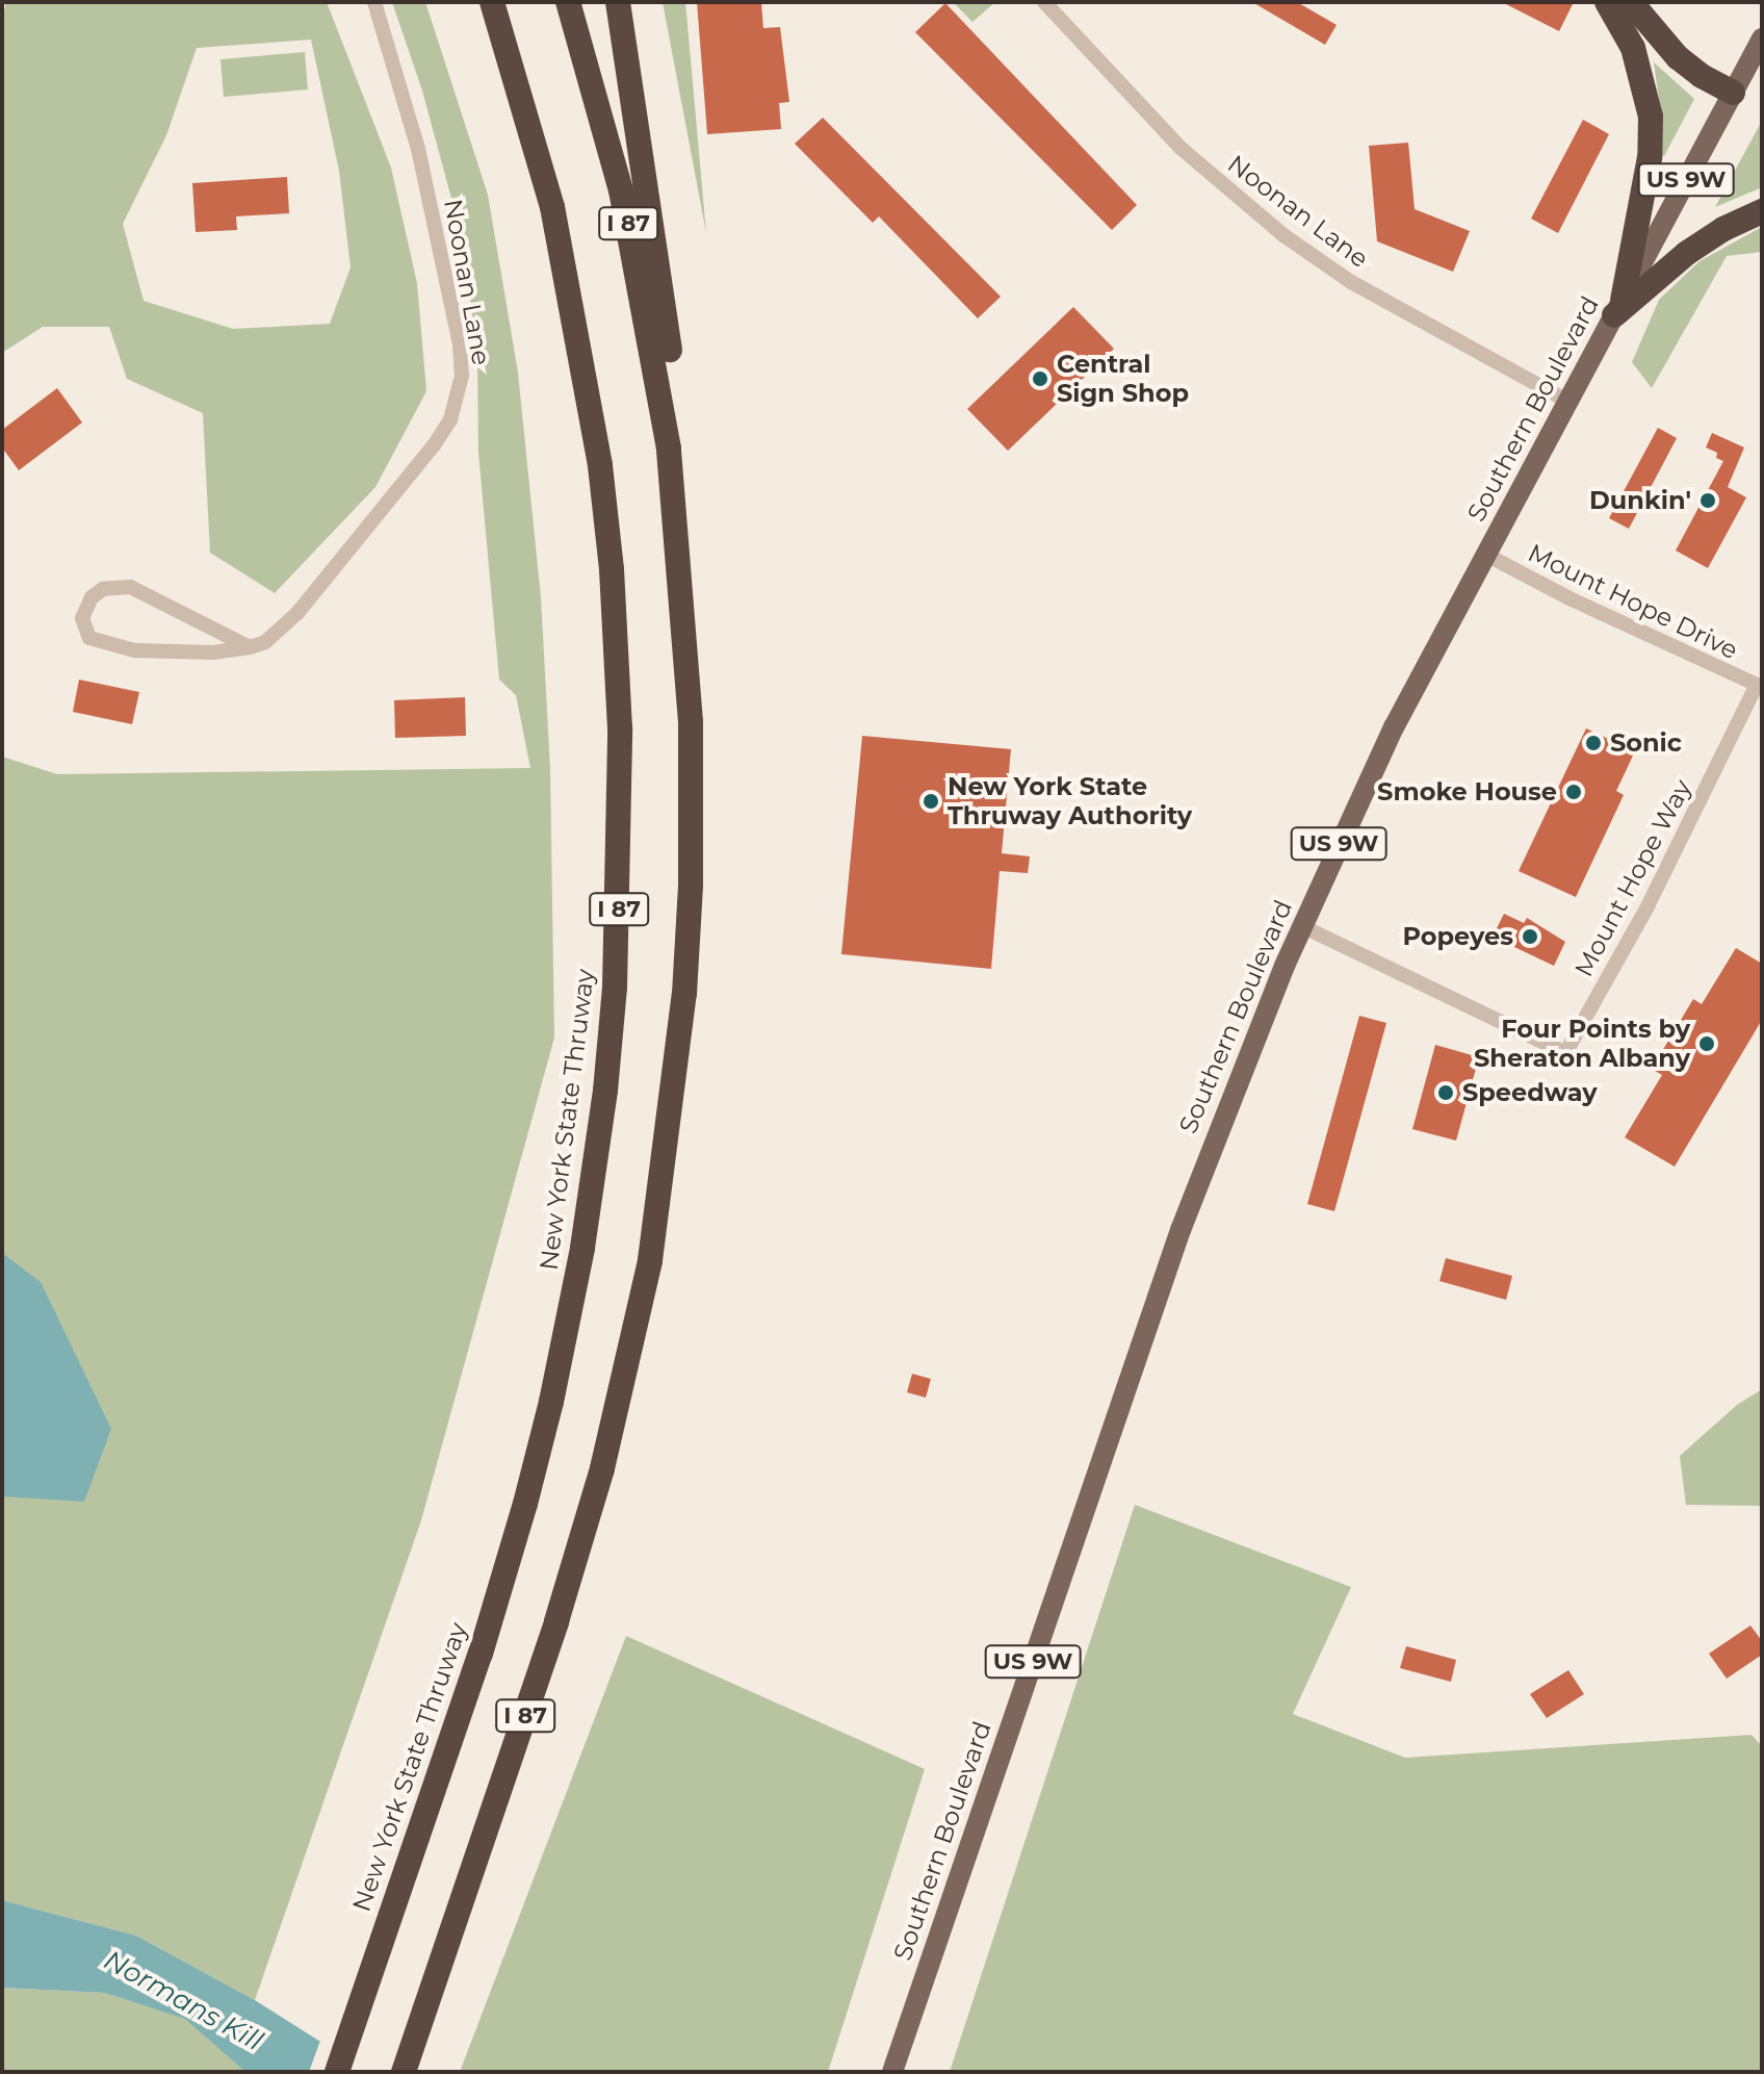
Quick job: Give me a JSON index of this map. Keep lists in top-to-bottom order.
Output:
{
  "streets": {
    "highway": ["I 87", "New York State Thruway"],
    "main road": ["US 9W", "Southern Boulevard"],
    "street": ["Noonan Lane", "Mount Hope Drive", "Mount Hope Way"]
  },
  "crossings": [
    ["Noonan Lane", "Southern Boulevard"],
    ["Southern Boulevard", "Mount Hope Drive"],
    ["Southern Boulevard", "Mount Hope Way"],
    ["Mount Hope Drive", "Mount Hope Way"]
  ],
  "water": ["Normans Kill"],
  "places": [
    "Central Sign Shop",
    "Dunkin'",
    "Sonic",
    "Smoke House",
    "New York State Thruway Authority",
    "Popeyes",
    "Four Points by Sheraton Albany",
    "Speedway"
  ]
}
